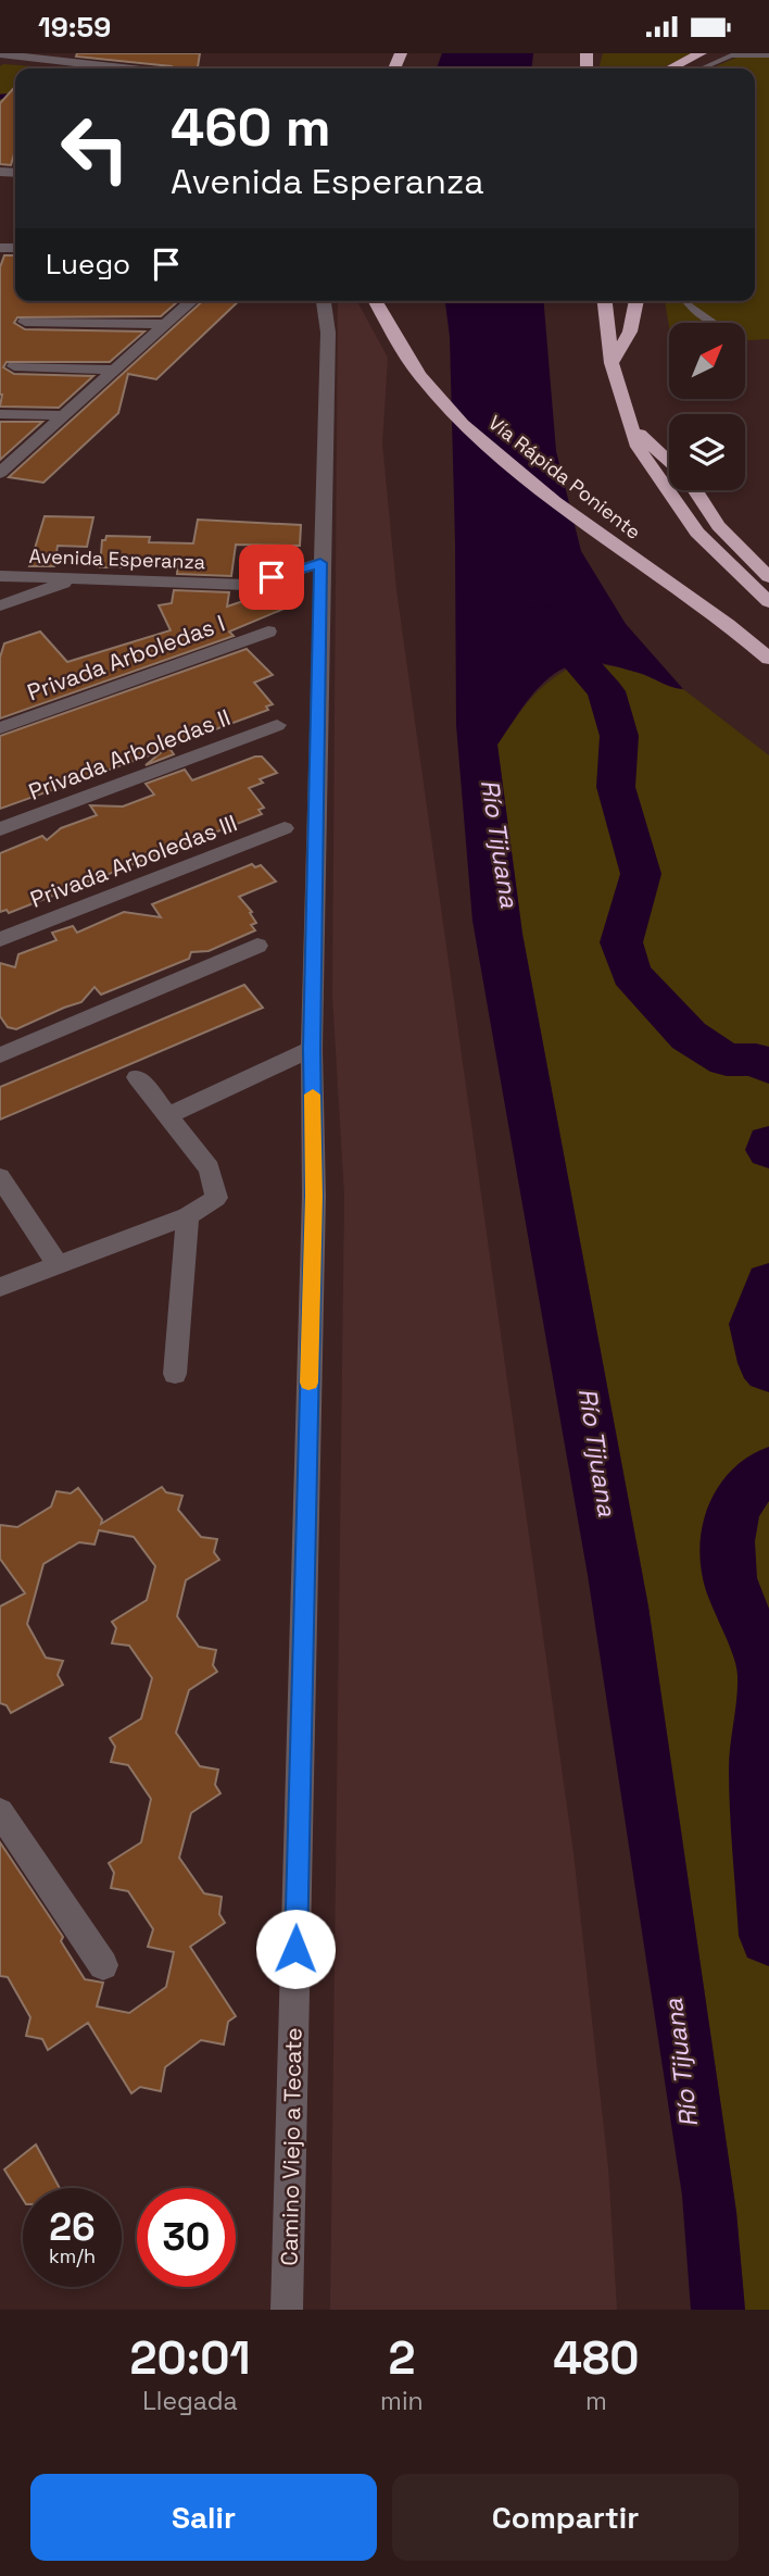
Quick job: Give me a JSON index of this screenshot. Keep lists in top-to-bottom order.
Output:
{
  "streets": {
    "highway": ["Vía Rápida Poniente"],
    "street": [
      "Avenida Esperanza",
      "Privada Arboledas I",
      "Privada Arboledas II",
      "Privada Arboledas III",
      "Camino Viejo a Tecate"
    ]
  },
  "crossings": [
    ["Avenida Esperanza", "Camino Viejo a Tecate"]
  ],
  "water": ["Río Tijuana"],
  "north": "top right",
  "page": {
    "status": "19:59",
    "turn": ["460 m", "Avenida Esperanza"],
    "then": "Luego",
    "speed": "26 km/h",
    "limit": "30",
    "eta": [
      "20:01",
      "Llegada",
      "2",
      "min",
      "480",
      "m"
    ],
    "buttons": ["Salir", "Compartir"]
  }
}
